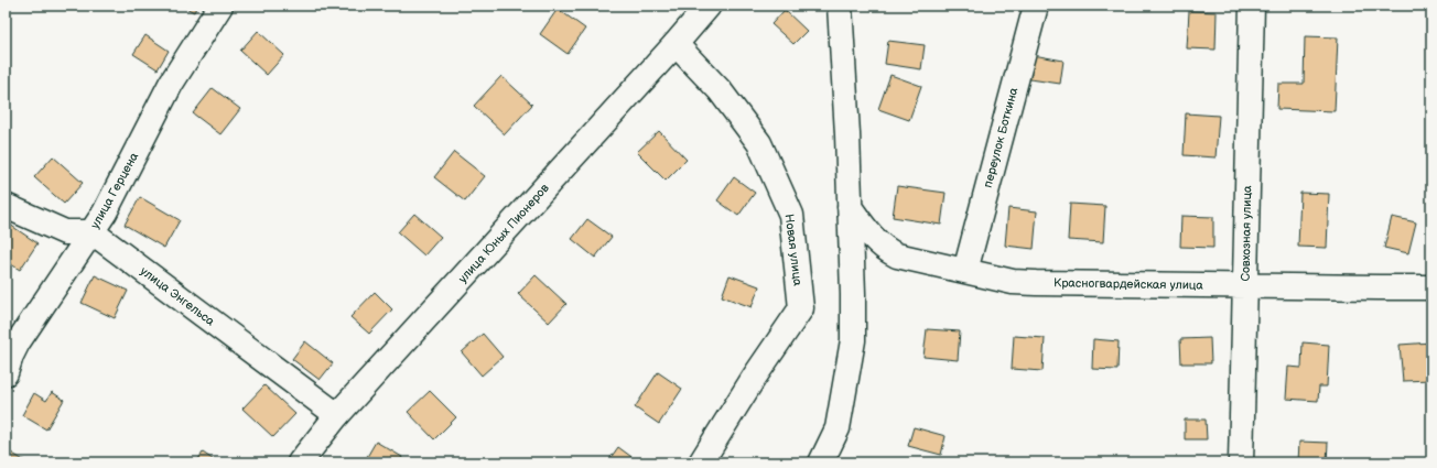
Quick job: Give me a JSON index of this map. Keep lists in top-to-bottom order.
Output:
{
  "streets": {
    "street": [
      "переулок Боткина",
      "улица Герцена",
      "улица Юных Пионеров",
      "Совхозная улица",
      "Новая улица",
      "Красногвардейская улица",
      "улица Энгельса"
    ]
  },
  "crossings": [
    ["переулок Боткина", "Красногвардейская улица"],
    ["улица Герцена", "улица Энгельса"],
    ["улица Юных Пионеров", "Новая улица"],
    ["улица Юных Пионеров", "улица Энгельса"],
    ["Совхозная улица", "Красногвардейская улица"]
  ]
}
